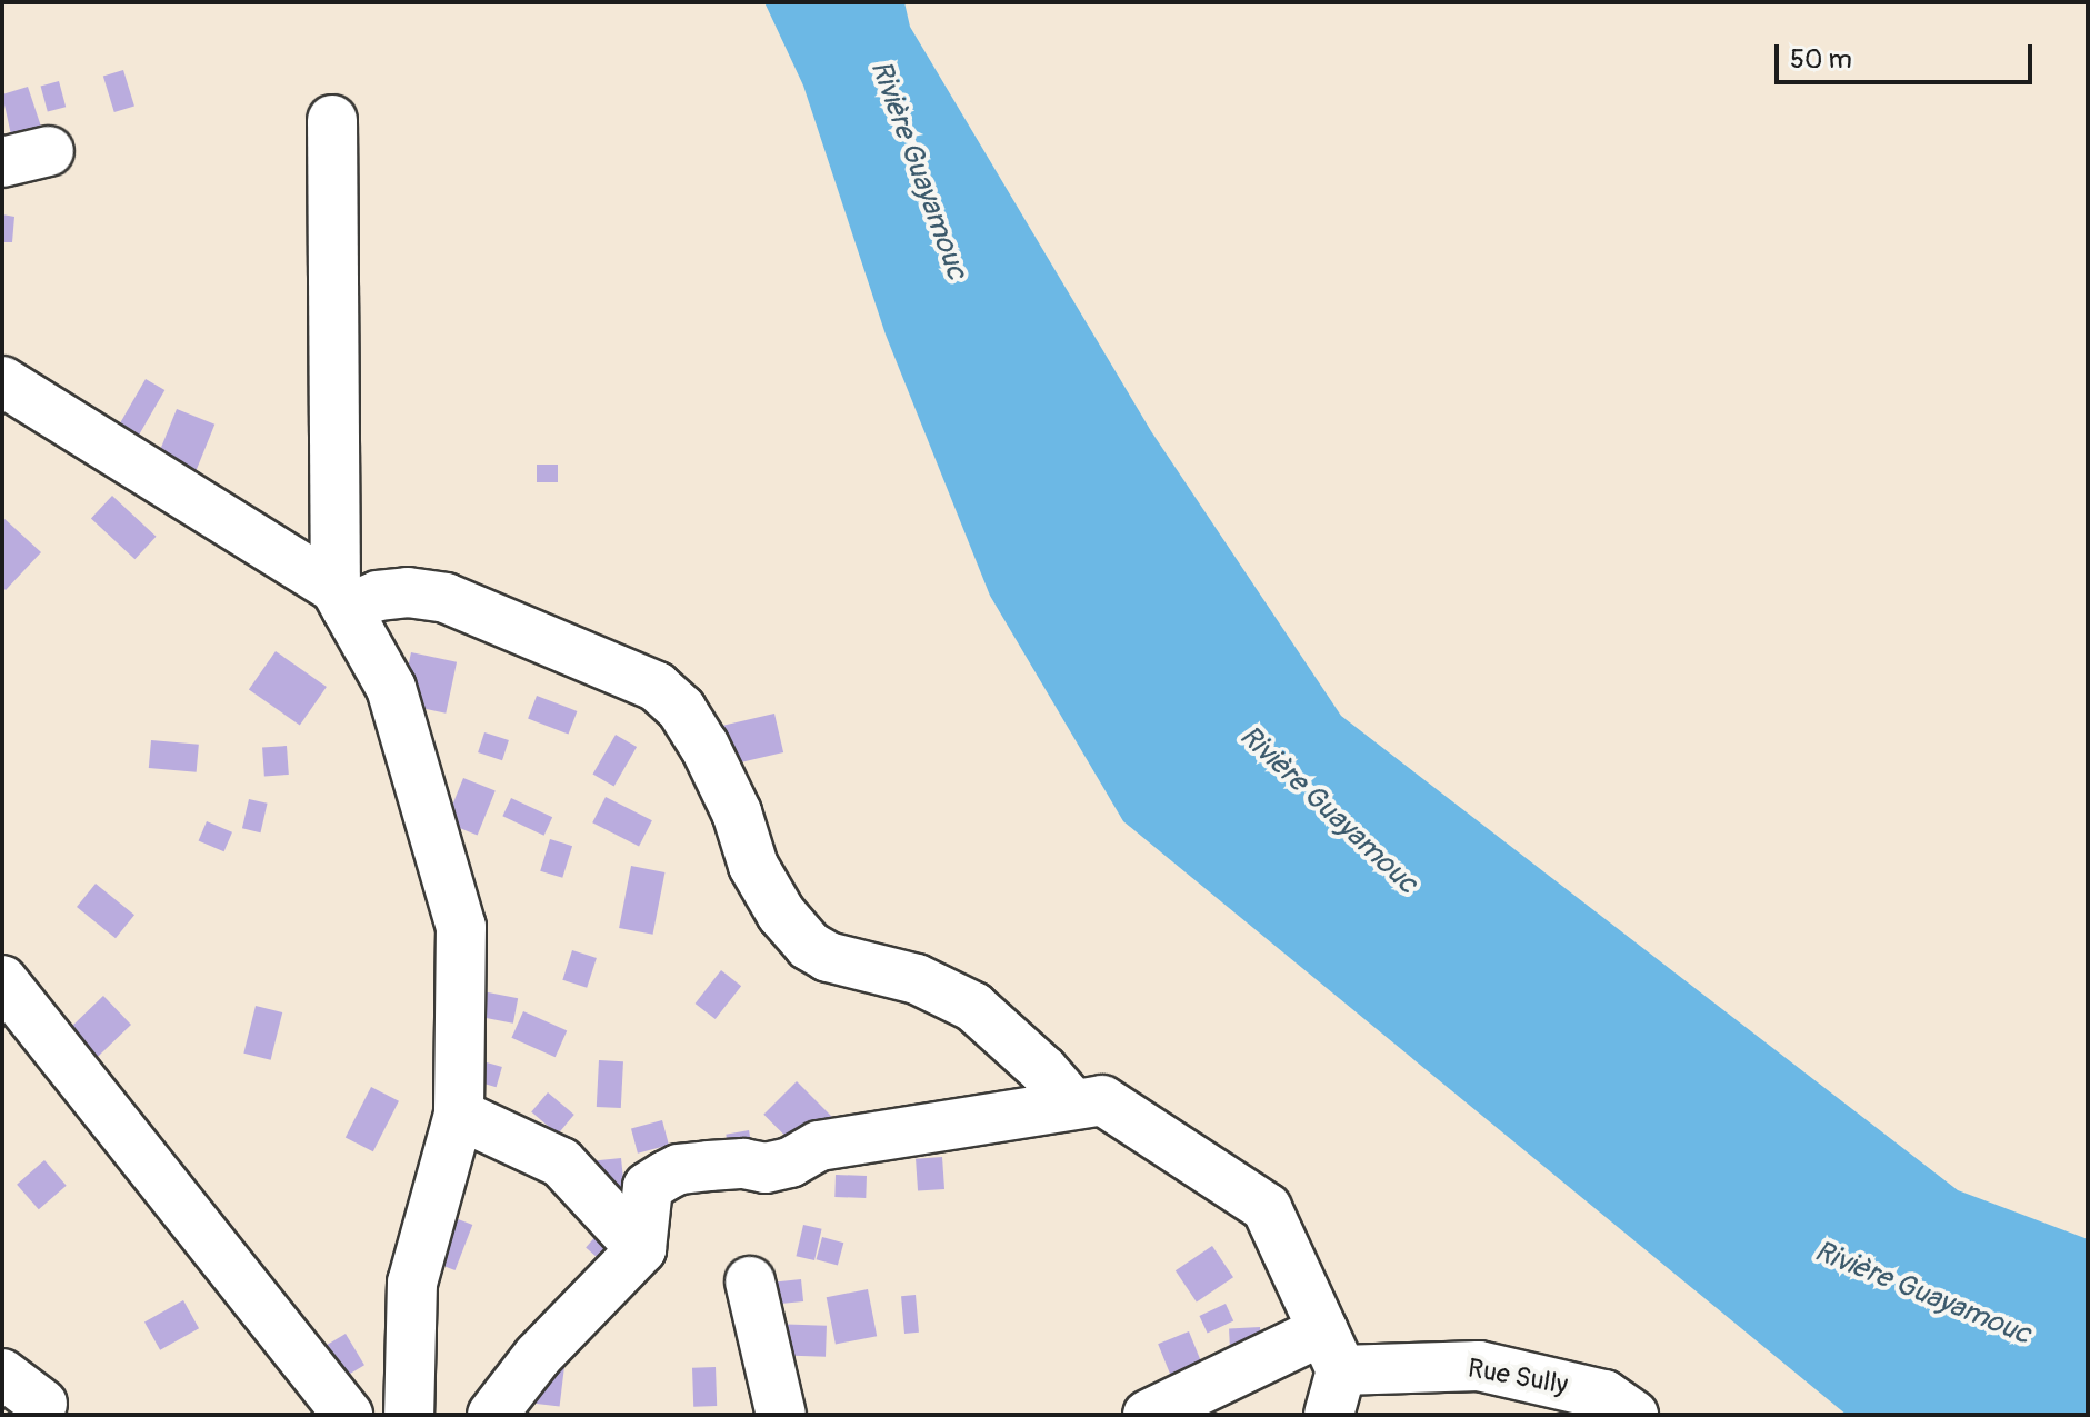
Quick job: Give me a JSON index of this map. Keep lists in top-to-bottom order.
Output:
{
  "streets": {
    "street": ["Rue Sully"]
  },
  "water": ["Rivière Guayamouc"],
  "scale_bar": "50 m"
}
